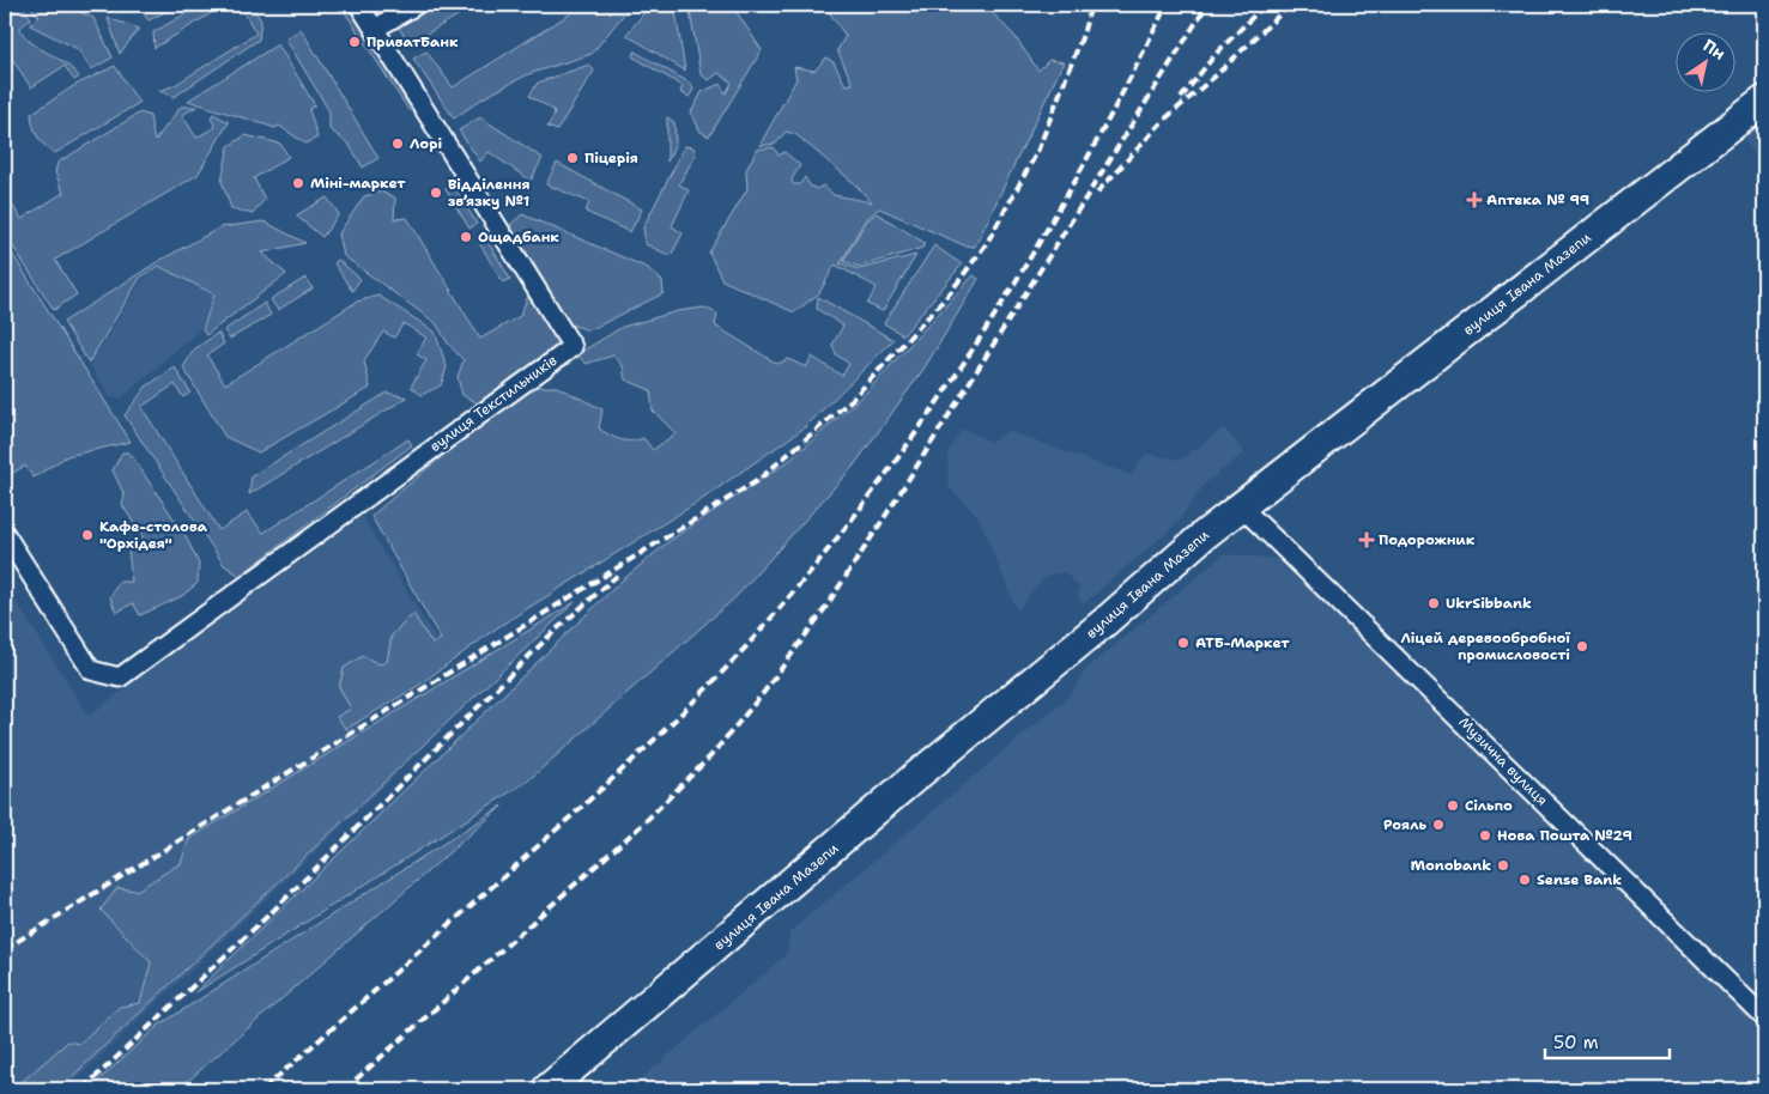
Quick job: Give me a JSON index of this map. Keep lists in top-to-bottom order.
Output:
{
  "streets": {
    "main road": ["вулиця Івана Мазепи"],
    "street": ["вулиця Текстильників", "Музична вулиця"]
  },
  "crossings": [
    ["вулиця Івана Мазепи", "Музична вулиця"]
  ],
  "places": {
    "other": [
      "ПриватБанк",
      "Лорі",
      "Піцерія",
      "Міні-маркет",
      "Відділення зв’язку №1",
      "Ощадбанк",
      "Кафе-столова \"Орхідея\"",
      "UkrSibbank",
      "АТБ-Маркет",
      "Ліцей деревообробної промисловості",
      "Сільпо",
      "Рояль",
      "Нова Пошта №29",
      "Monobank",
      "Sense Bank"
    ],
    "health": ["Аптека № 99", "Подорожник"]
  },
  "scale_bar": "50 m",
  "north": "top right"
}
